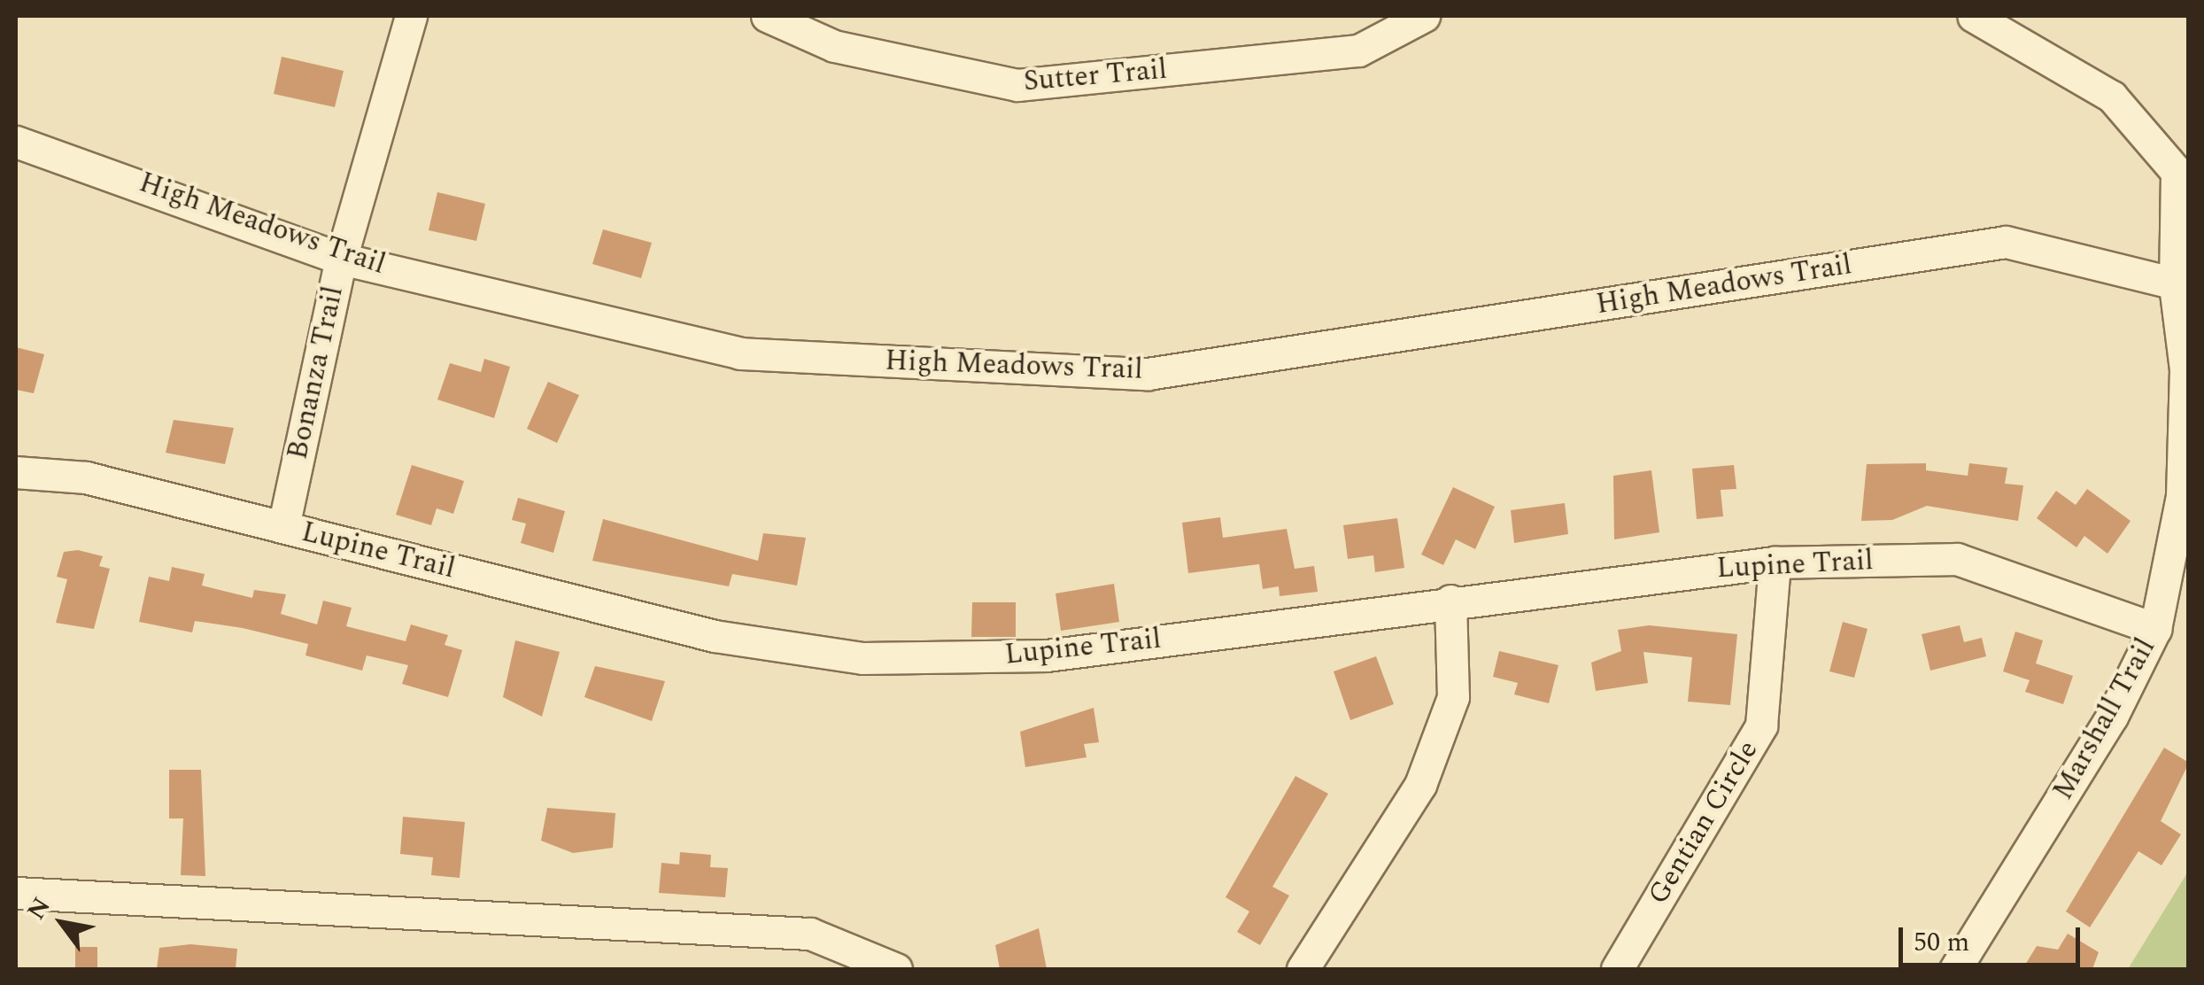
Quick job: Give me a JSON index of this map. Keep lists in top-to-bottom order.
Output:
{
  "streets": {
    "street": [
      "Sutter Trail",
      "High Meadows Trail",
      "Bonanza Trail",
      "Lupine Trail",
      "Marshall Trail",
      "Gentian Circle"
    ]
  },
  "crossings": [
    ["High Meadows Trail", "Bonanza Trail"],
    ["High Meadows Trail", "Marshall Trail"],
    ["Bonanza Trail", "Lupine Trail"],
    ["Lupine Trail", "Marshall Trail"],
    ["Lupine Trail", "Gentian Circle"]
  ],
  "scale_bar": "50 m",
  "north": "top left"
}
